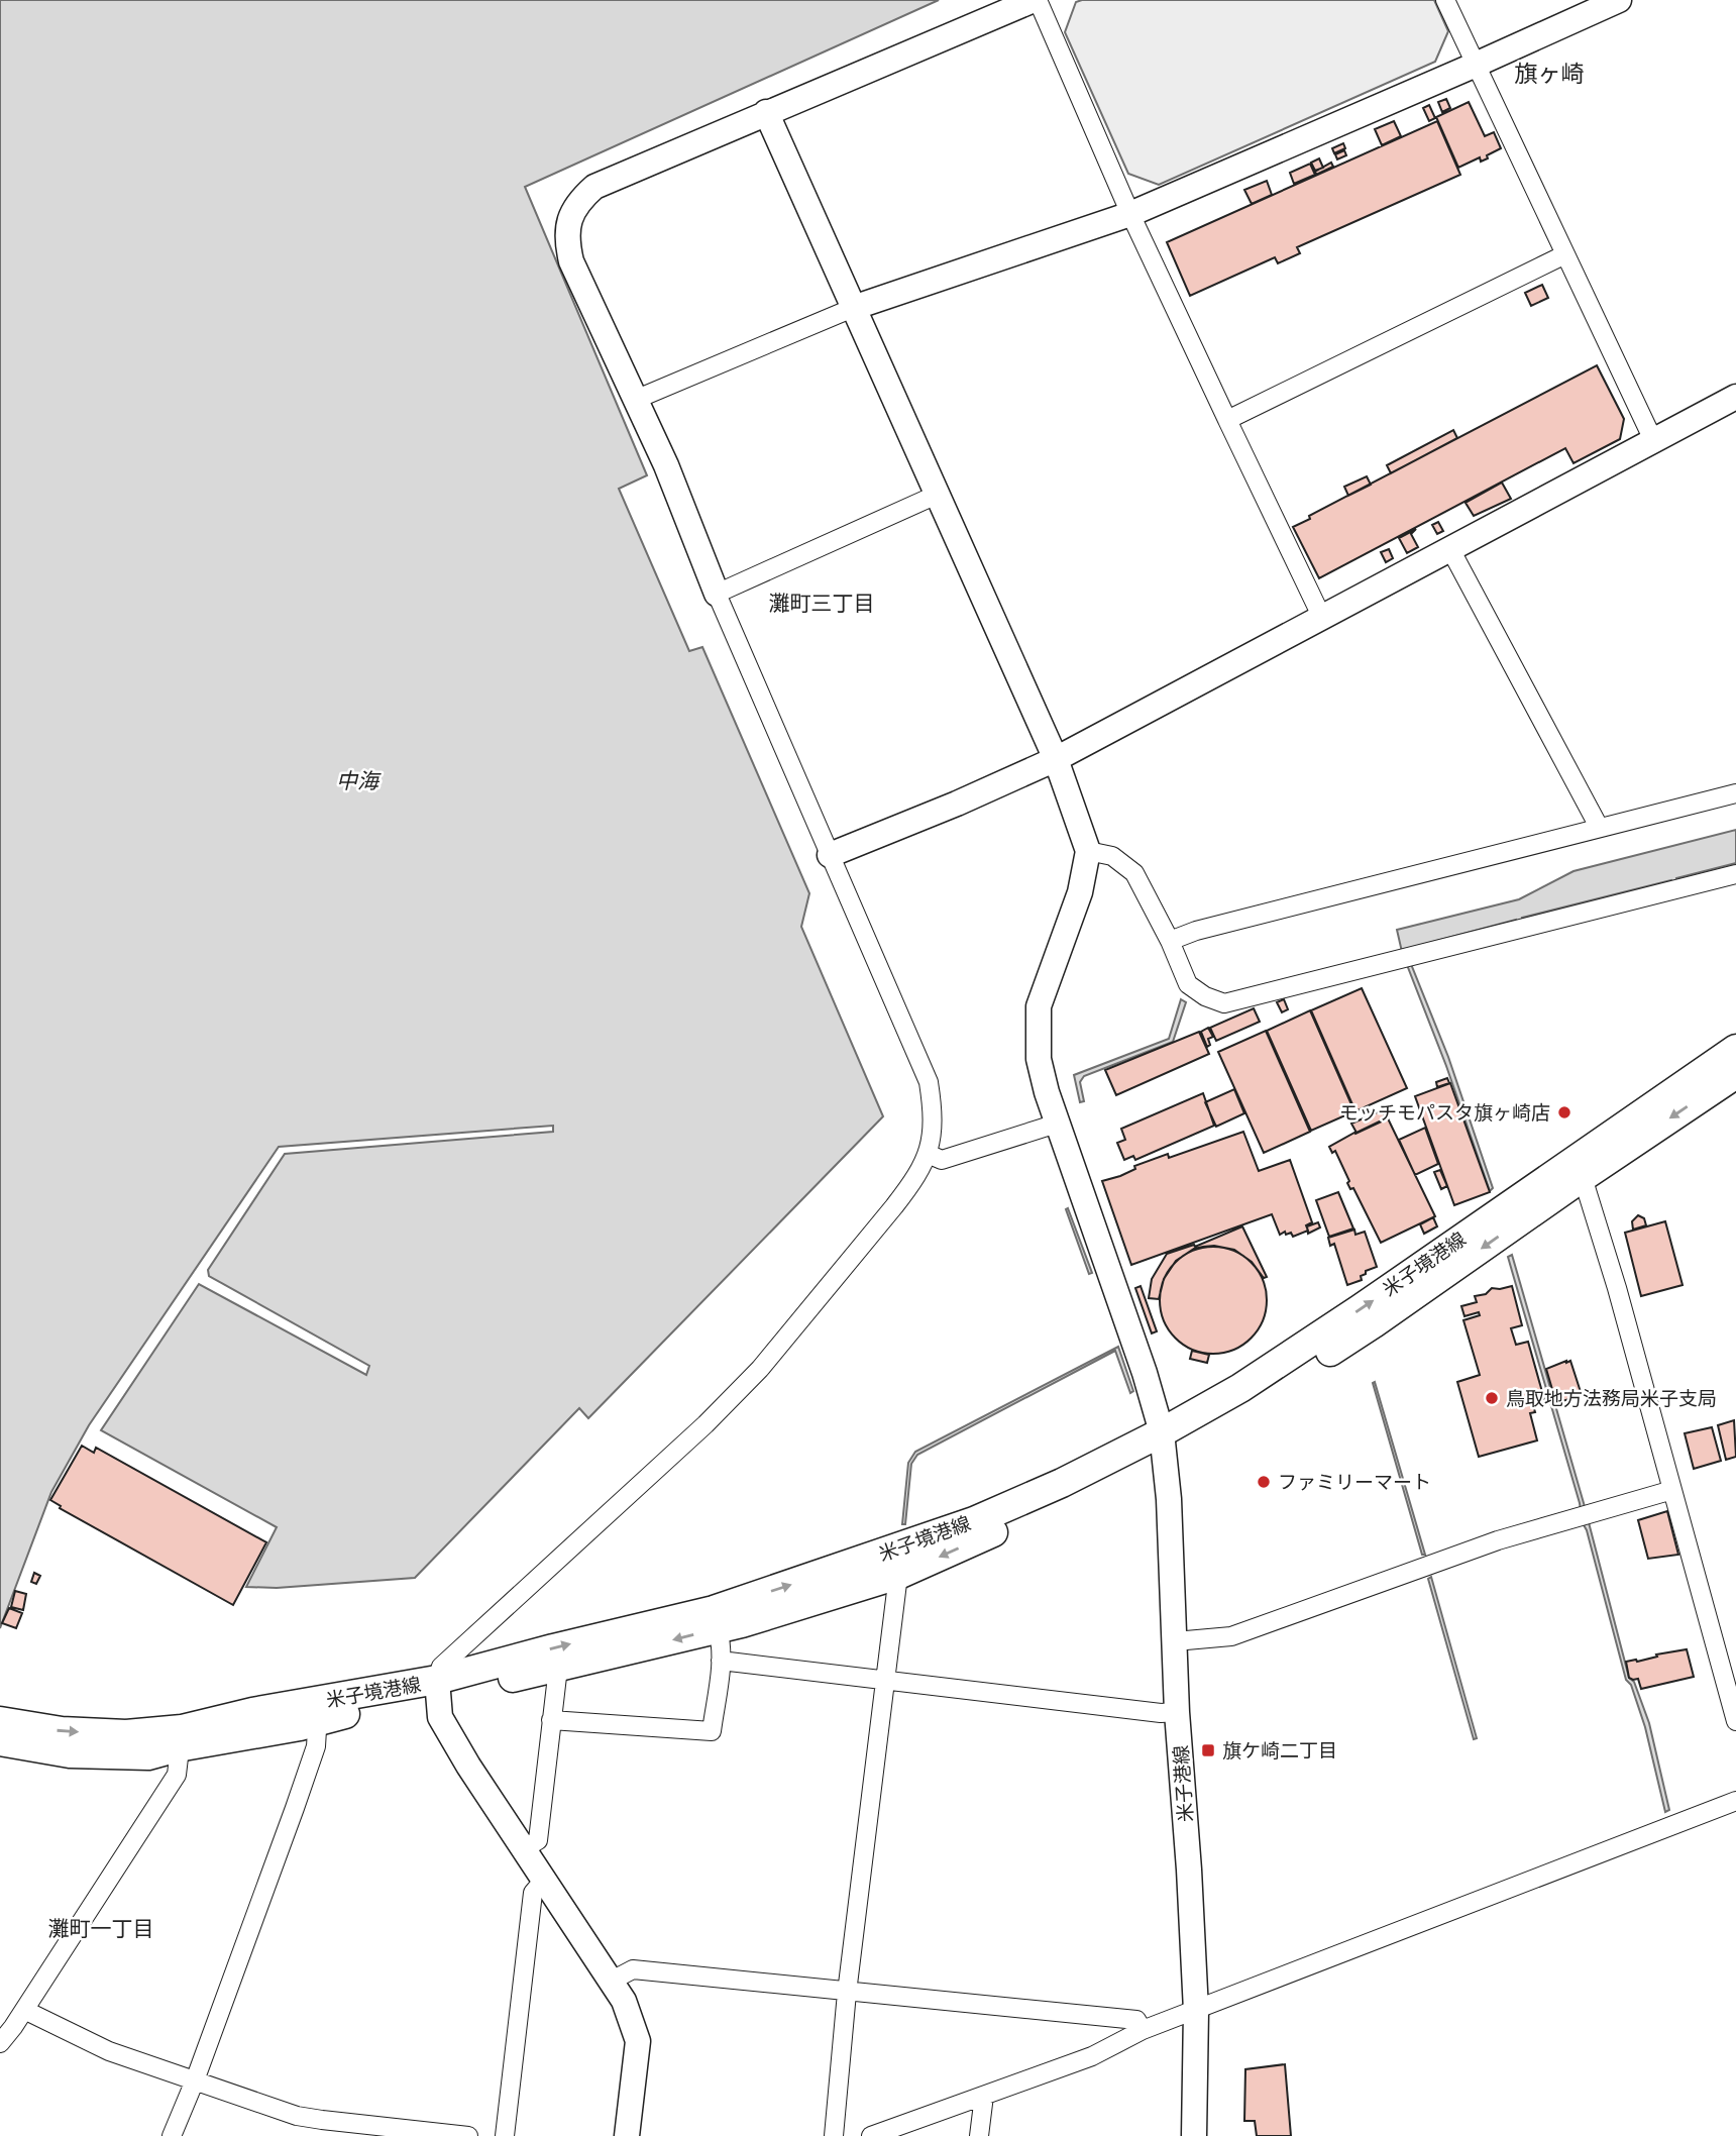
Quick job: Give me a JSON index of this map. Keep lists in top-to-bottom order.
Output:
{
  "streets": {
    "main road": ["米子境港線"],
    "street": ["米子港線"]
  },
  "crossings": [
    ["米子境港線", "米子港線"]
  ],
  "districts": ["旗ヶ崎", "灘町三丁目", "灘町一丁目"],
  "water": ["中海"],
  "places": {
    "other": ["モッチモパスタ旗ヶ崎店", "鳥取地方法務局米子支局", "ファミリーマート"],
    "transit": ["旗ケ崎二丁目"]
  }
}
